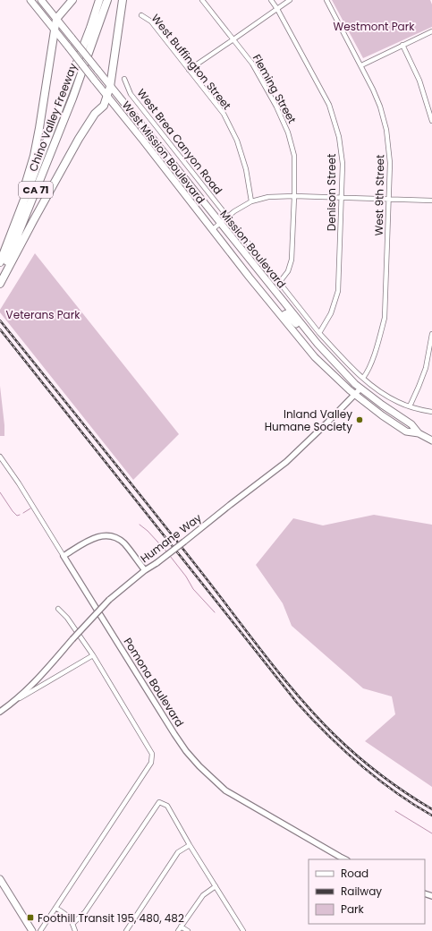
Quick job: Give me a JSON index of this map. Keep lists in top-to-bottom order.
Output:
{
  "streets": {
    "highway": ["Chino Valley Freeway", "CA 71"],
    "main road": ["West Mission Boulevard", "Mission Boulevard"],
    "street": [
      "West Buffington Street",
      "Fleming Street",
      "West Brea Canyon Road",
      "Denison Street",
      "West 9th Street",
      "Humane Way",
      "Pomona Boulevard"
    ]
  },
  "crossings": [
    ["Fleming Street", "West Brea Canyon Road"],
    ["West Brea Canyon Road", "Denison Street"],
    ["West Brea Canyon Road", "West 9th Street"],
    ["West Mission Boulevard", "Humane Way"],
    ["Mission Boulevard", "Humane Way"]
  ],
  "parks": ["Westmont Park", "Veterans Park"],
  "places": {
    "other": ["Inland Valley Humane Society"],
    "transit": ["Foothill Transit 195, 480, 482"]
  },
  "legend": ["Road", "Railway", "Park"]
}
